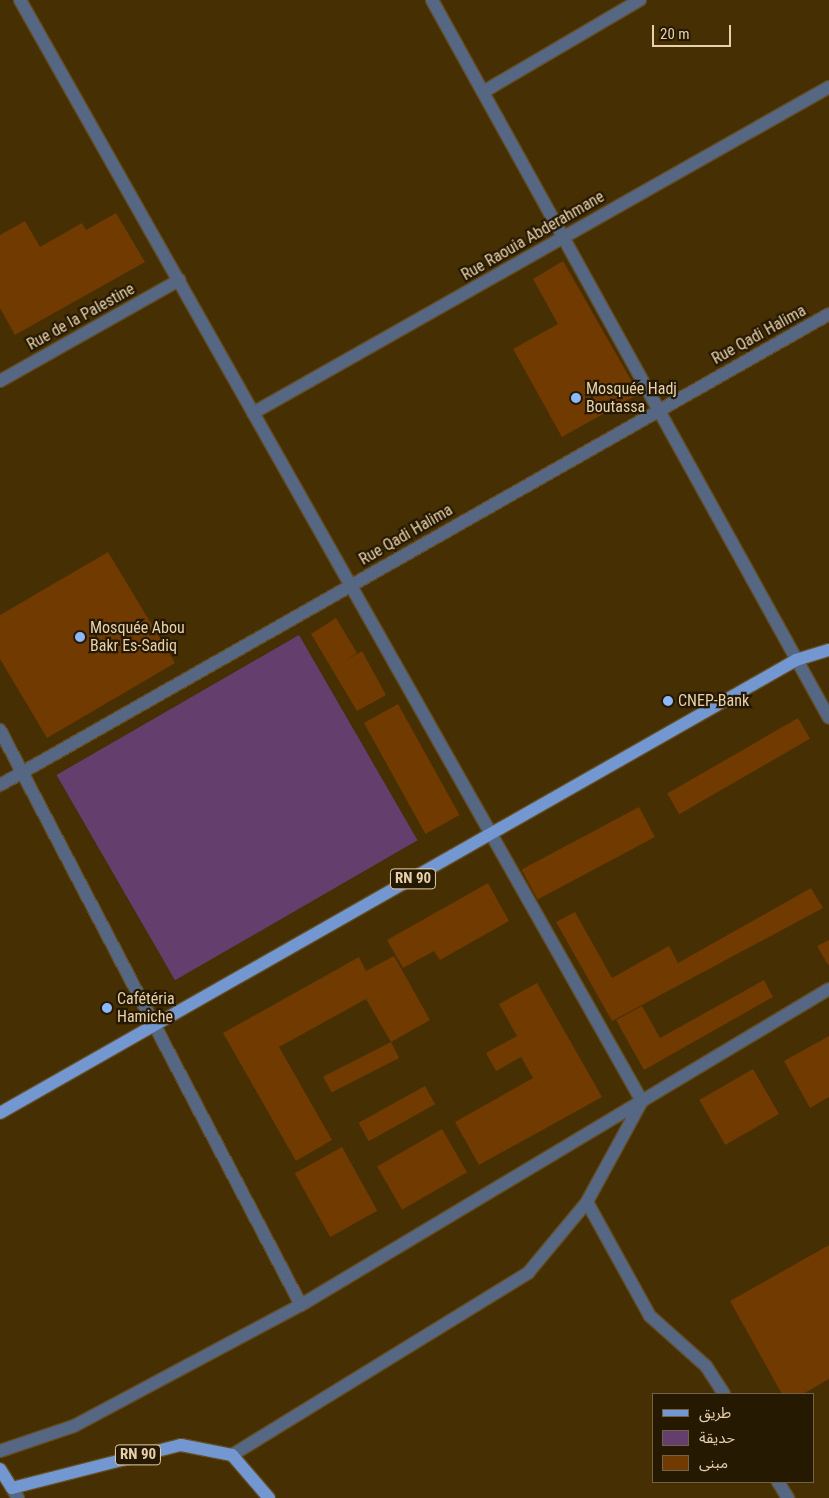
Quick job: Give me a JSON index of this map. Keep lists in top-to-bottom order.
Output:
{
  "streets": {
    "main road": ["RN 90"],
    "street": ["Rue Raouia Abderahmane", "Rue de la Palestine", "Rue Qadi Halima"]
  },
  "places": [
    "Mosquée Hadj Boutassa",
    "Mosquée Abou Bakr Es-Sadiq",
    "CNEP-Bank",
    "Cafétéria Hamiche"
  ],
  "legend": ["طريق", "حديقة", "مبنى"],
  "scale_bar": "20 m"
}
